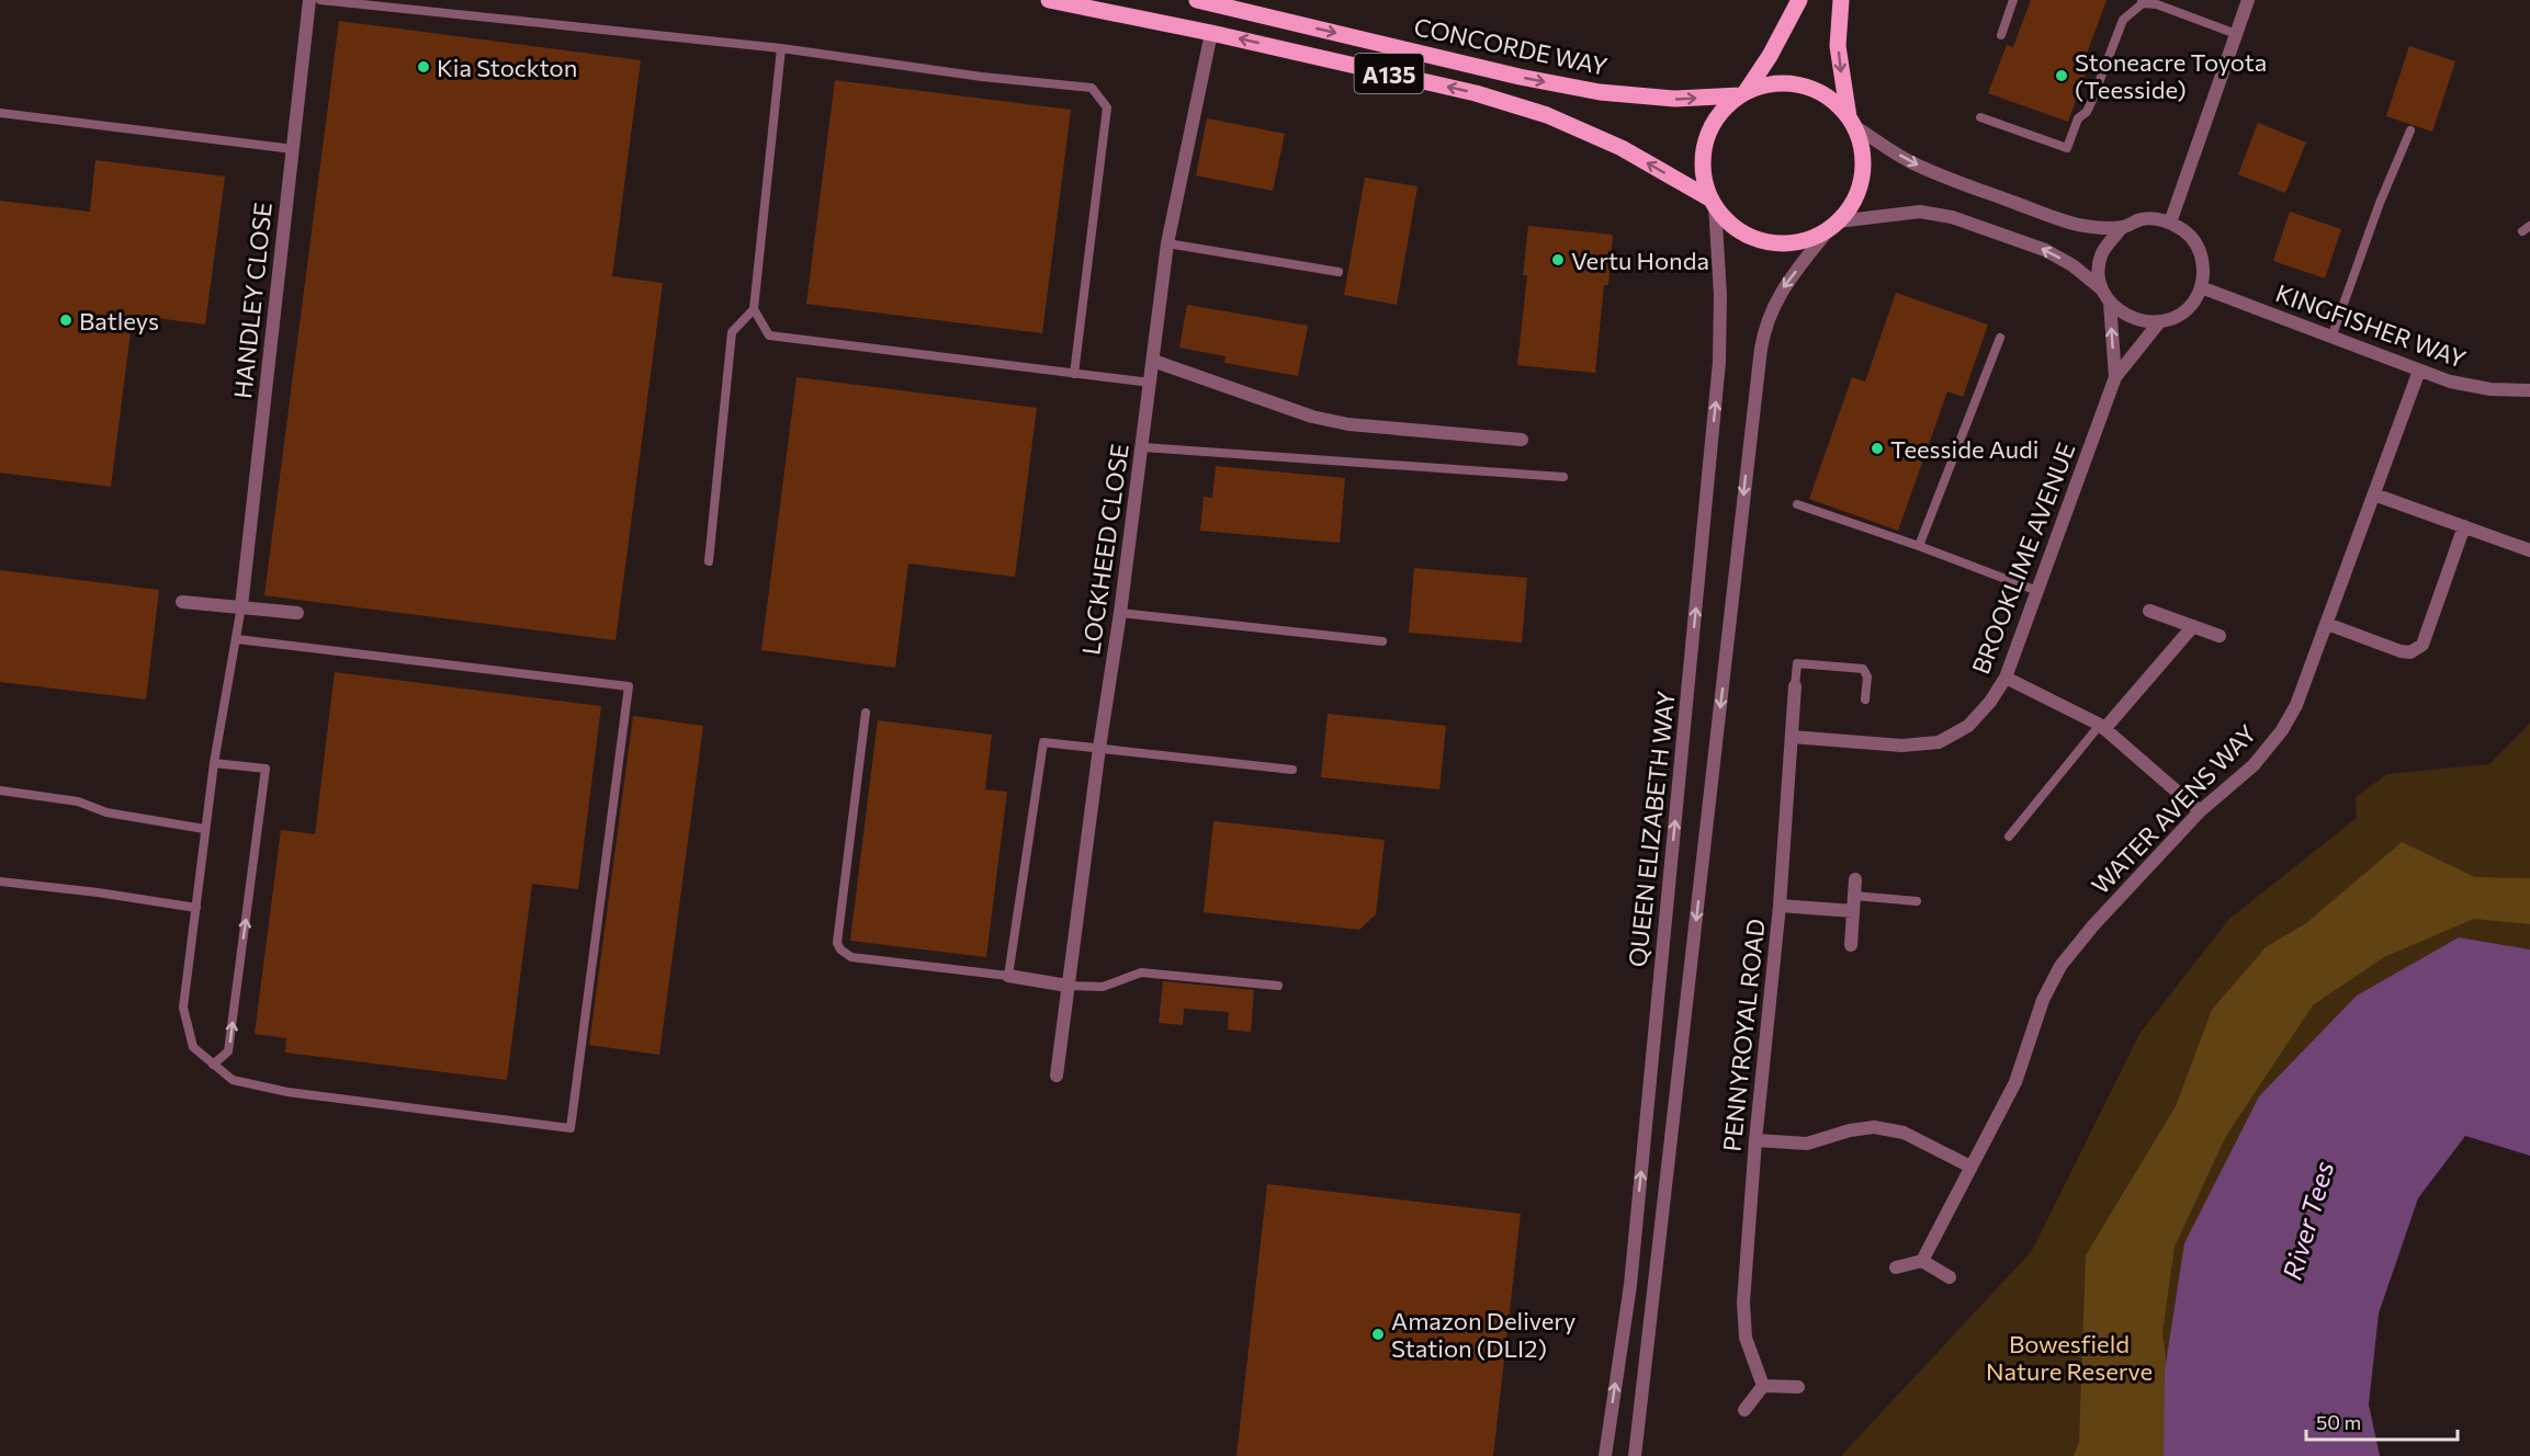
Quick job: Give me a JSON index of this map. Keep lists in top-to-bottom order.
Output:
{
  "streets": {
    "main road": ["CONCORDE WAY", "A135"],
    "street": [
      "HANDLEY CLOSE",
      "KINGFISHER WAY",
      "LOCKHEED CLOSE",
      "BROOKLIME AVENUE",
      "WATER AVENS WAY",
      "QUEEN ELIZABETH WAY",
      "PENNYROYAL ROAD"
    ]
  },
  "crossings": [
    ["CONCORDE WAY", "A135"],
    ["CONCORDE WAY", "QUEEN ELIZABETH WAY"],
    ["A135", "LOCKHEED CLOSE"],
    ["A135", "QUEEN ELIZABETH WAY"],
    ["KINGFISHER WAY", "WATER AVENS WAY"],
    ["BROOKLIME AVENUE", "PENNYROYAL ROAD"]
  ],
  "water": ["River Tees"],
  "parks": ["Bowesfield Nature Reserve"],
  "places": [
    "Kia Stockton",
    "Stoneacre Toyota (Teesside)",
    "Vertu Honda",
    "Batleys",
    "Teesside Audi",
    "Amazon Delivery Station (DLI2)"
  ],
  "scale_bar": "50 m"
}
